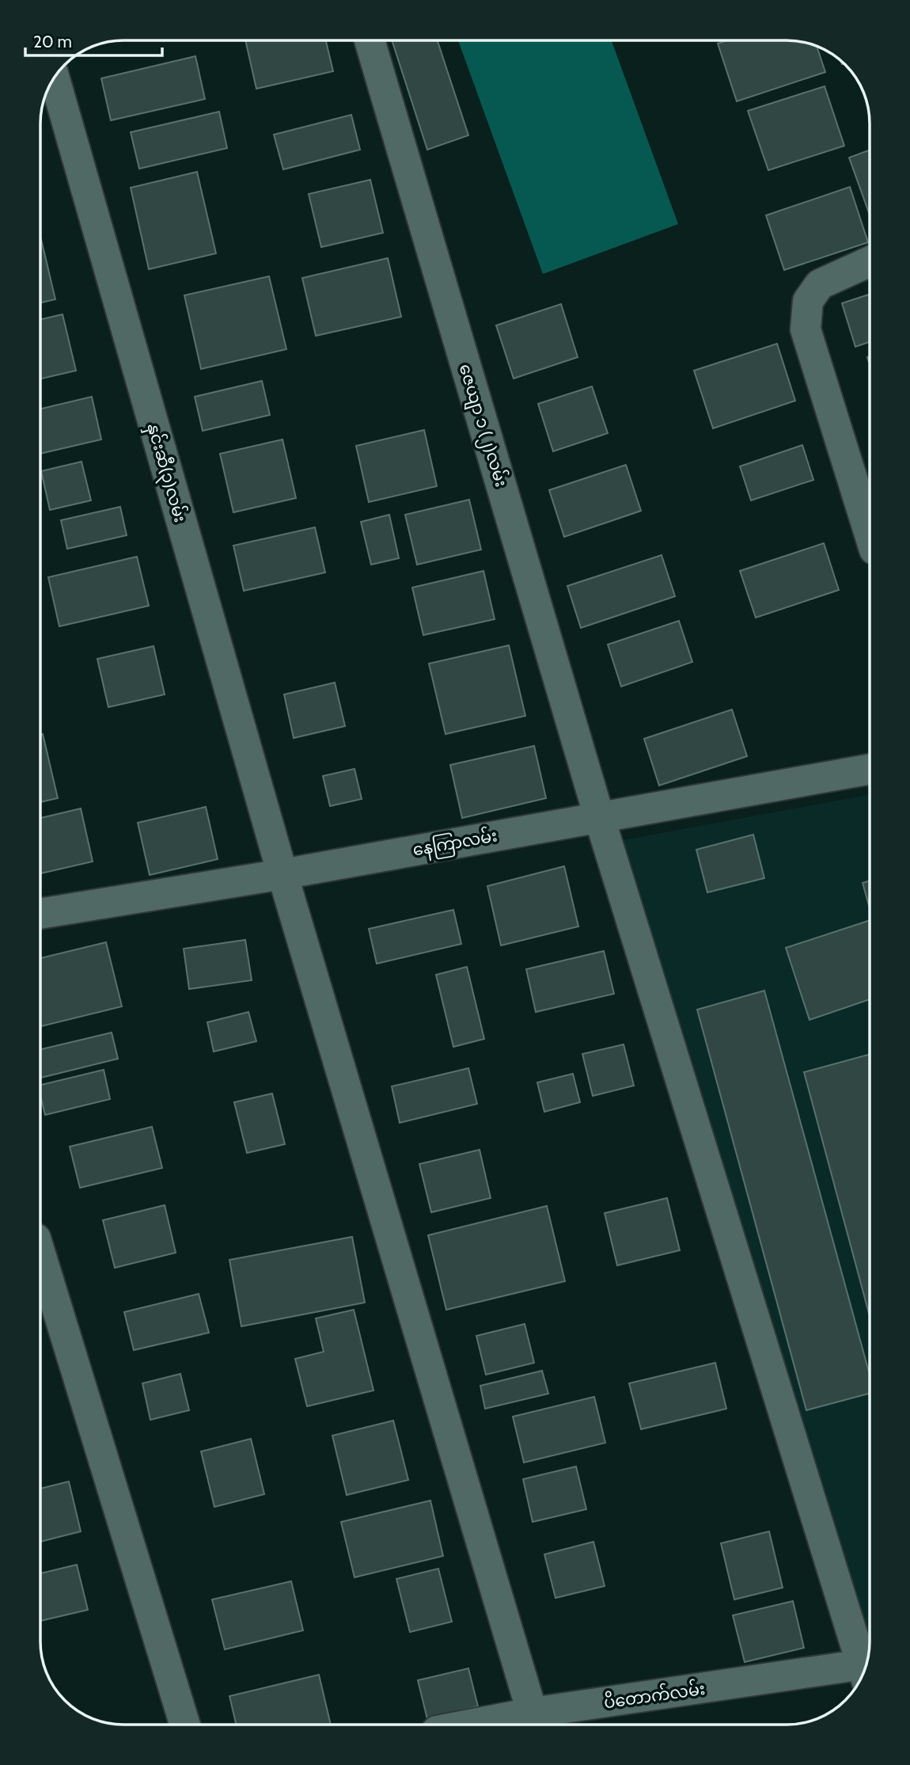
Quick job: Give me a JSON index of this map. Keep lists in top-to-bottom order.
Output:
{
  "streets": {
    "street": [
      "ဇေယျာ ၁ (၂)လမ်း",
      "နှင်းဆီ(၃)လမ်း",
      "နေကြာလမ်း",
      "ပိတောက်လမ်း"
    ]
  },
  "crossings": [
    ["ဇေယျာ ၁ (၂)လမ်း", "နေကြာလမ်း"],
    ["နှင်းဆီ(၃)လမ်း", "နေကြာလမ်း"],
    ["နှင်းဆီ(၃)လမ်း", "ပိတောက်လမ်း"]
  ],
  "scale_bar": "20 m"
}
